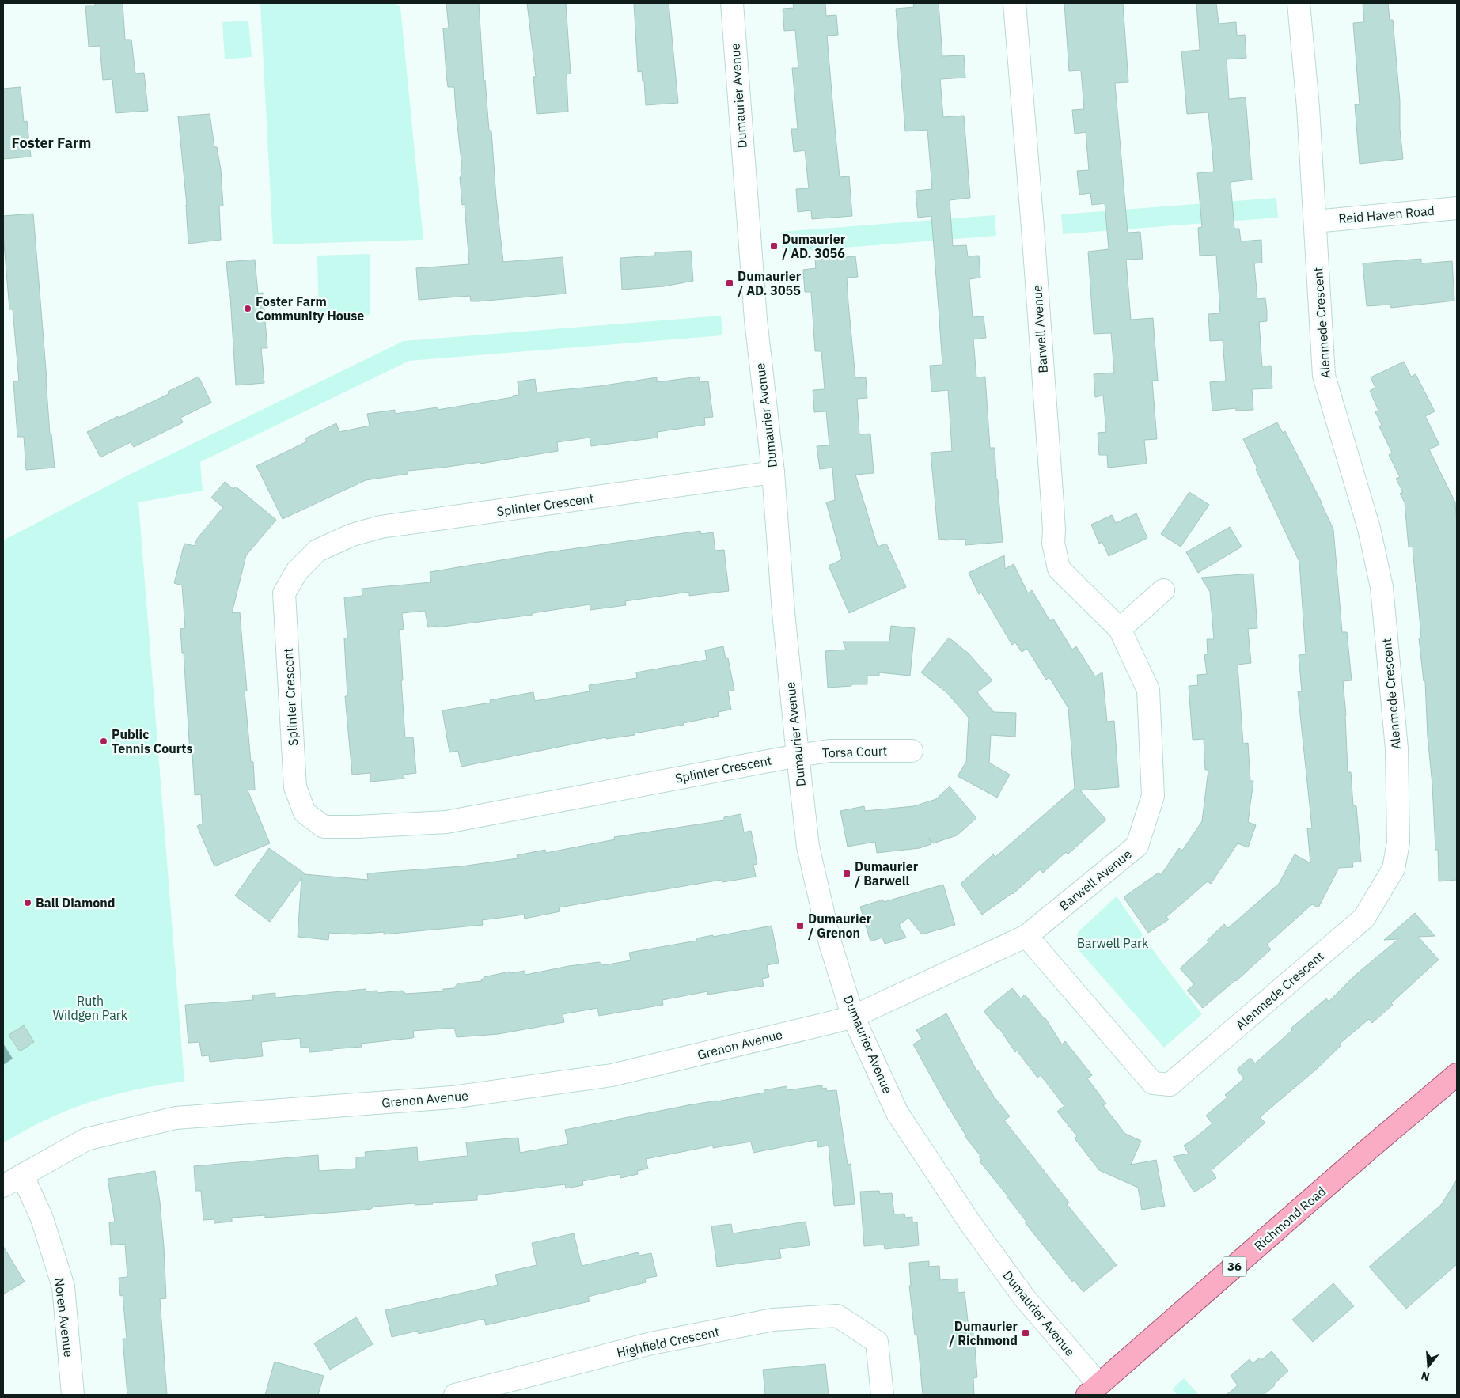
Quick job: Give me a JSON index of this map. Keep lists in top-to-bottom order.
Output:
{
  "streets": {
    "main road": ["Richmond Road", "36"],
    "street": [
      "Dumaurier Avenue",
      "Reid Haven Road",
      "Alenmede Crescent",
      "Barwell Avenue",
      "Splinter Crescent",
      "Torsa Court",
      "Grenon Avenue",
      "Noren Avenue",
      "Highfield Crescent"
    ]
  },
  "crossings": [
    ["Dumaurier Avenue", "Barwell Avenue"],
    ["Dumaurier Avenue", "Splinter Crescent"],
    ["Dumaurier Avenue", "Torsa Court"],
    ["Dumaurier Avenue", "Grenon Avenue"],
    ["Dumaurier Avenue", "Richmond Road"],
    ["Reid Haven Road", "Alenmede Crescent"],
    ["Alenmede Crescent", "Barwell Avenue"],
    ["Barwell Avenue", "Grenon Avenue"],
    ["Splinter Crescent", "Torsa Court"],
    ["Grenon Avenue", "Noren Avenue"]
  ],
  "districts": ["Foster Farm"],
  "parks": ["Barwell Park", "Ruth Wildgen Park"],
  "places": {
    "transit": [
      "Dumaurier / AD. 3056",
      "Dumaurier / AD. 3055",
      "Dumaurier / Barwell",
      "Dumaurier / Grenon",
      "Dumaurier / Richmond"
    ],
    "other": ["Foster Farm Community House", "Public Tennis Courts", "Ball Diamond"]
  },
  "north": "bottom"
}
